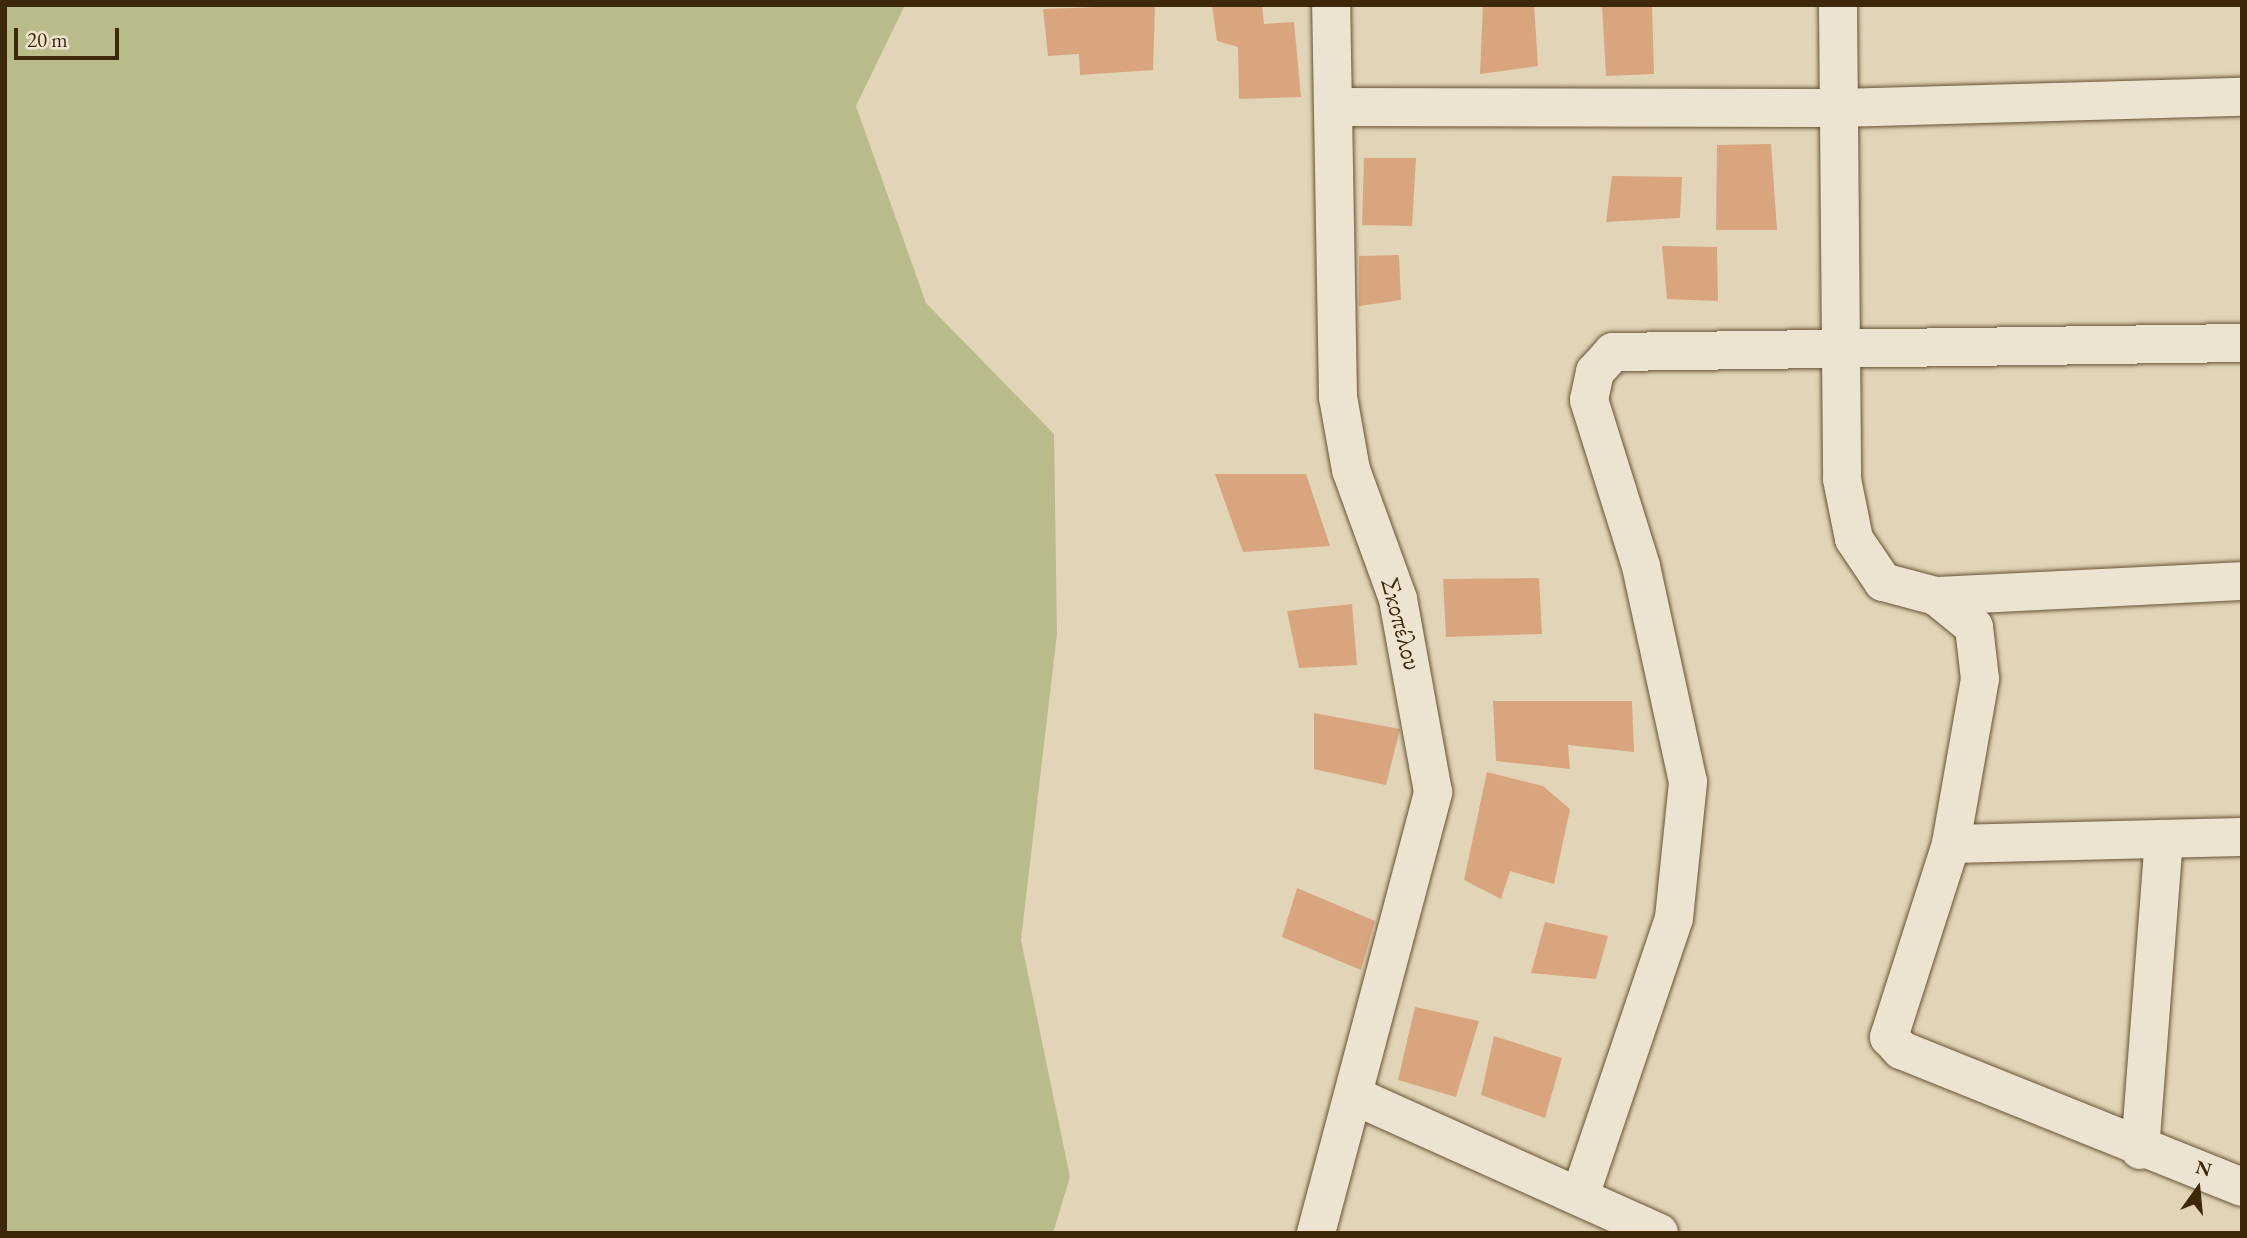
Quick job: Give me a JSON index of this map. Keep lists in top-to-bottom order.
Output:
{
  "streets": {
    "street": ["Σκοπέλου"]
  },
  "scale_bar": "20 m",
  "north": "top"
}
